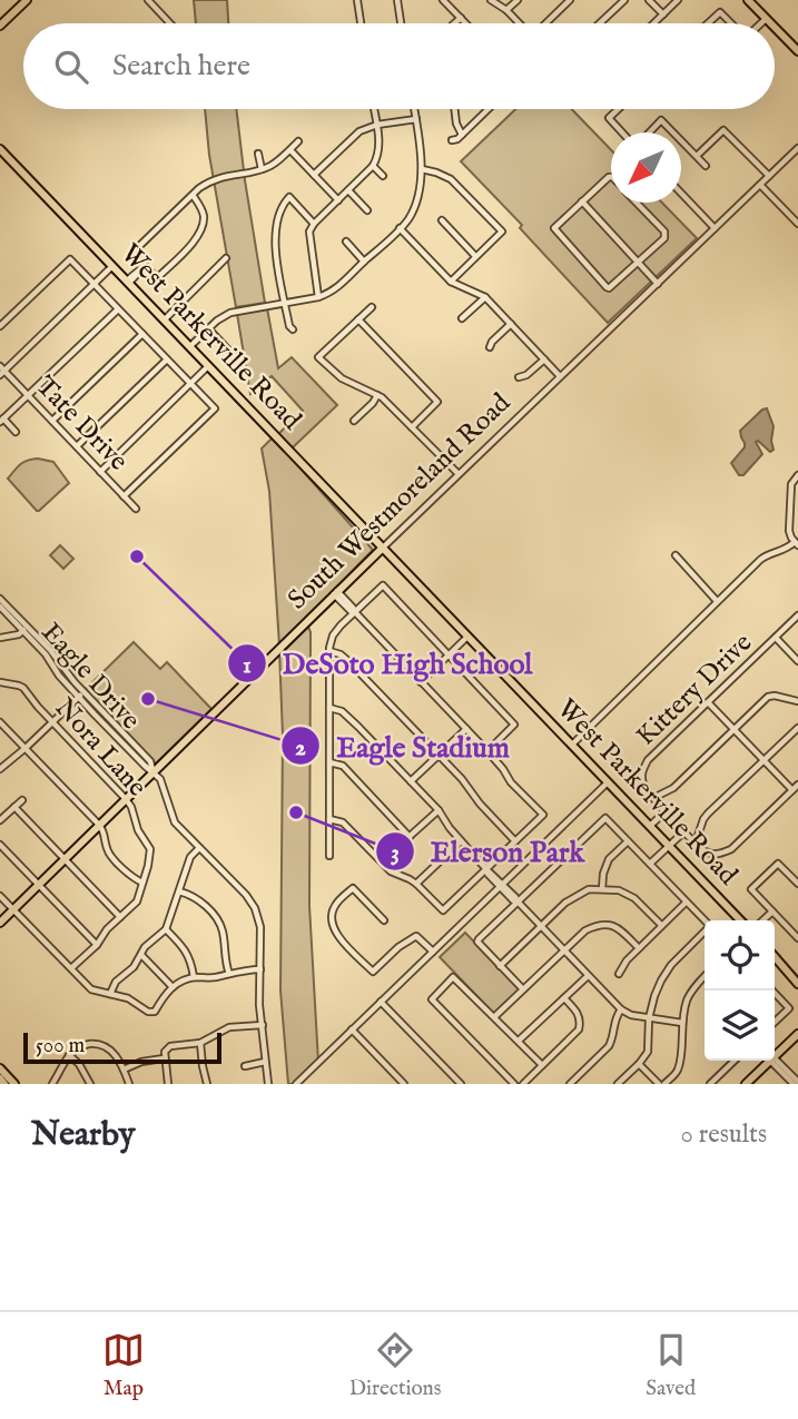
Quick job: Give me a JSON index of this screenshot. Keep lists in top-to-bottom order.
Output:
{
  "streets": {
    "main road": ["West Parkerville Road", "South Westmoreland Road"],
    "street": [
      "Tate Drive",
      "Eagle Drive",
      "Kittery Drive",
      "Nora Lane"
    ]
  },
  "crossings": [
    ["West Parkerville Road", "South Westmoreland Road"],
    ["South Westmoreland Road", "Eagle Drive"],
    ["South Westmoreland Road", "Nora Lane"]
  ],
  "places": ["DeSoto High School", "Eagle Stadium", "Elerson Park"],
  "scale_bar": "500 m",
  "north": "bottom left",
  "page": {
    "search": "Search here",
    "scale": "500 m",
    "heading": ["Nearby", "0 results"],
    "nav": ["Map", "Directions", "Saved"]
  }
}
